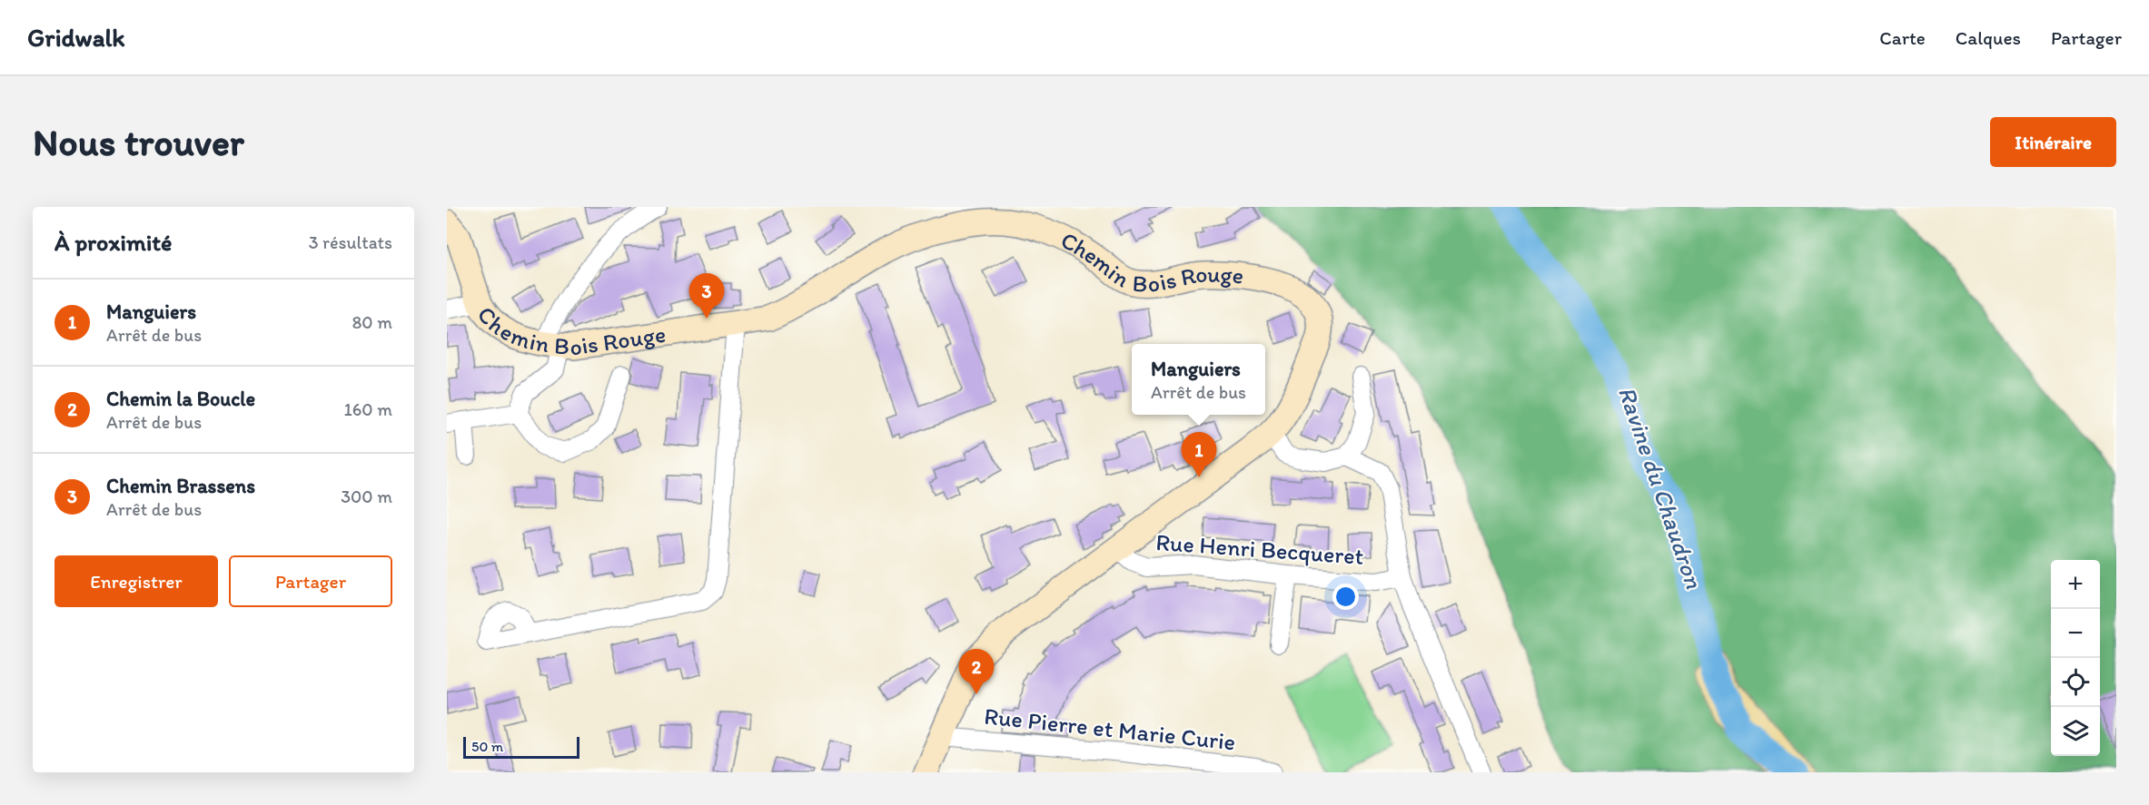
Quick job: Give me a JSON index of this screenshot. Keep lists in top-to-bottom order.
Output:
{
  "streets": {
    "street": ["Chemin Bois Rouge", "Rue Henri Becqueret", "Rue Pierre et Marie Curie"]
  },
  "crossings": [
    ["Chemin Bois Rouge", "Rue Henri Becqueret"],
    ["Chemin Bois Rouge", "Rue Pierre et Marie Curie"]
  ],
  "water": ["Ravine du Chaudron"],
  "scale_bar": "50 m",
  "page": {
    "header": "Gridwalk",
    "nav": ["Carte", "Calques", "Partager"],
    "buttons": [
      "Itinéraire",
      ["Enregistrer", "Partager"]
    ],
    "title": "Nous trouver",
    "heading": ["À proximité", "3 résultats"],
    "pins": ["3", "1", "2"],
    "list": [
      {
        "mark": "1",
        "name": "Manguiers",
        "note": "Arrêt de bus",
        "value": "80 m"
      },
      {
        "mark": "2",
        "name": "Chemin la Boucle",
        "note": "Arrêt de bus",
        "value": "160 m"
      },
      {
        "mark": "3",
        "name": "Chemin Brassens",
        "note": "Arrêt de bus",
        "value": "300 m"
      }
    ],
    "popup": ["Manguiers", "Arrêt de bus"],
    "map_buttons": ["+", "−"],
    "scale": "50 m"
  }
}
